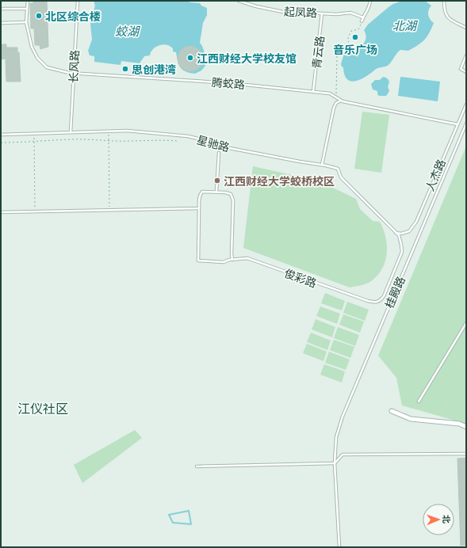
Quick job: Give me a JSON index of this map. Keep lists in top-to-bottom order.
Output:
{
  "streets": {
    "lane": [
      "起凤路",
      "青云路",
      "长风路",
      "腾蛟路",
      "星驰路",
      "人杰路",
      "俊彩路",
      "桂殿路"
    ]
  },
  "crossings": [
    ["起凤路", "青云路"],
    ["青云路", "腾蛟路"],
    ["长风路", "腾蛟路"],
    ["长风路", "星驰路"],
    ["腾蛟路", "人杰路"],
    ["星驰路", "人杰路"],
    ["星驰路", "俊彩路"],
    ["人杰路", "俊彩路"]
  ],
  "districts": ["江仪社区"],
  "water": ["北湖", "蛟湖"],
  "places": [
    "北区综合楼",
    "音乐广场",
    "江西财经大学校友馆",
    "思创港湾",
    "江西财经大学蛟桥校区"
  ],
  "north": "right"
}
